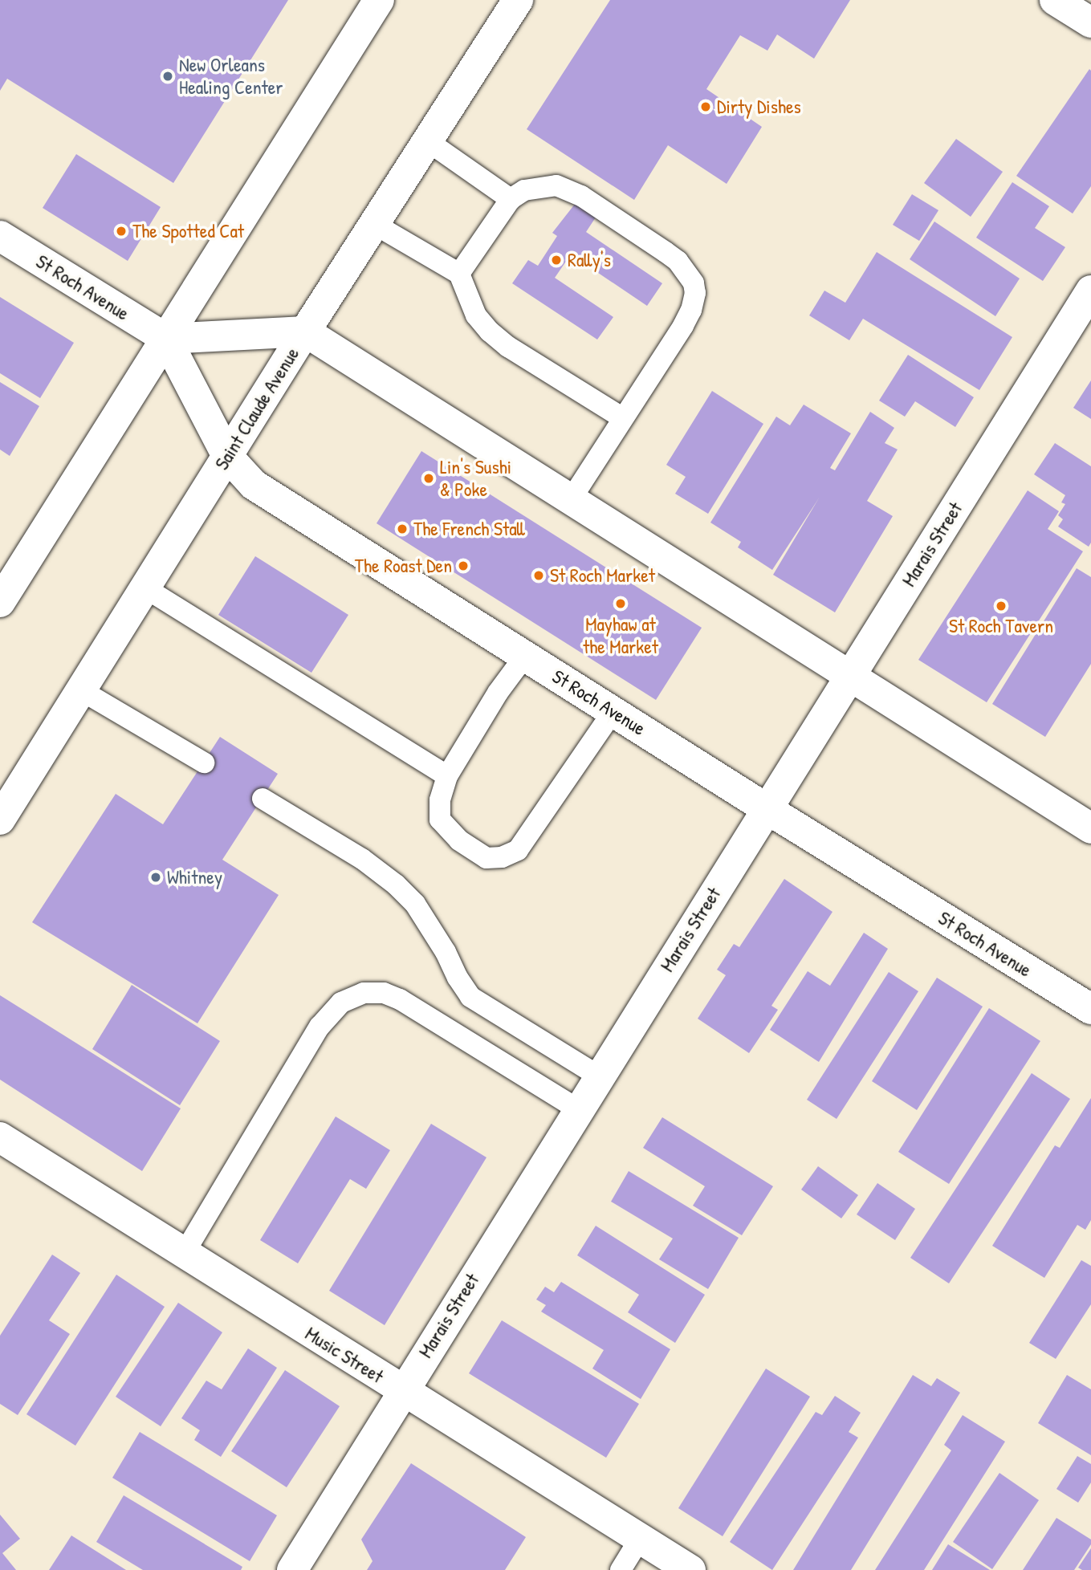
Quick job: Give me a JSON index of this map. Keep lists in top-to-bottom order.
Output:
{
  "streets": {
    "street": [
      "St Roch Avenue",
      "Saint Claude Avenue",
      "Marais Street",
      "Music Street"
    ]
  },
  "crossings": [
    ["St Roch Avenue", "Saint Claude Avenue"],
    ["St Roch Avenue", "Marais Street"],
    ["Marais Street", "Music Street"]
  ],
  "places": [
    "New Orleans Healing Center",
    "Dirty Dishes",
    "The Spotted Cat",
    "Rally's",
    "Lin's Sushi & Poke",
    "The French Stall",
    "The Roast Den",
    "St Roch Market",
    "Mayhaw at the Market",
    "St Roch Tavern",
    "Whitney"
  ]
}
